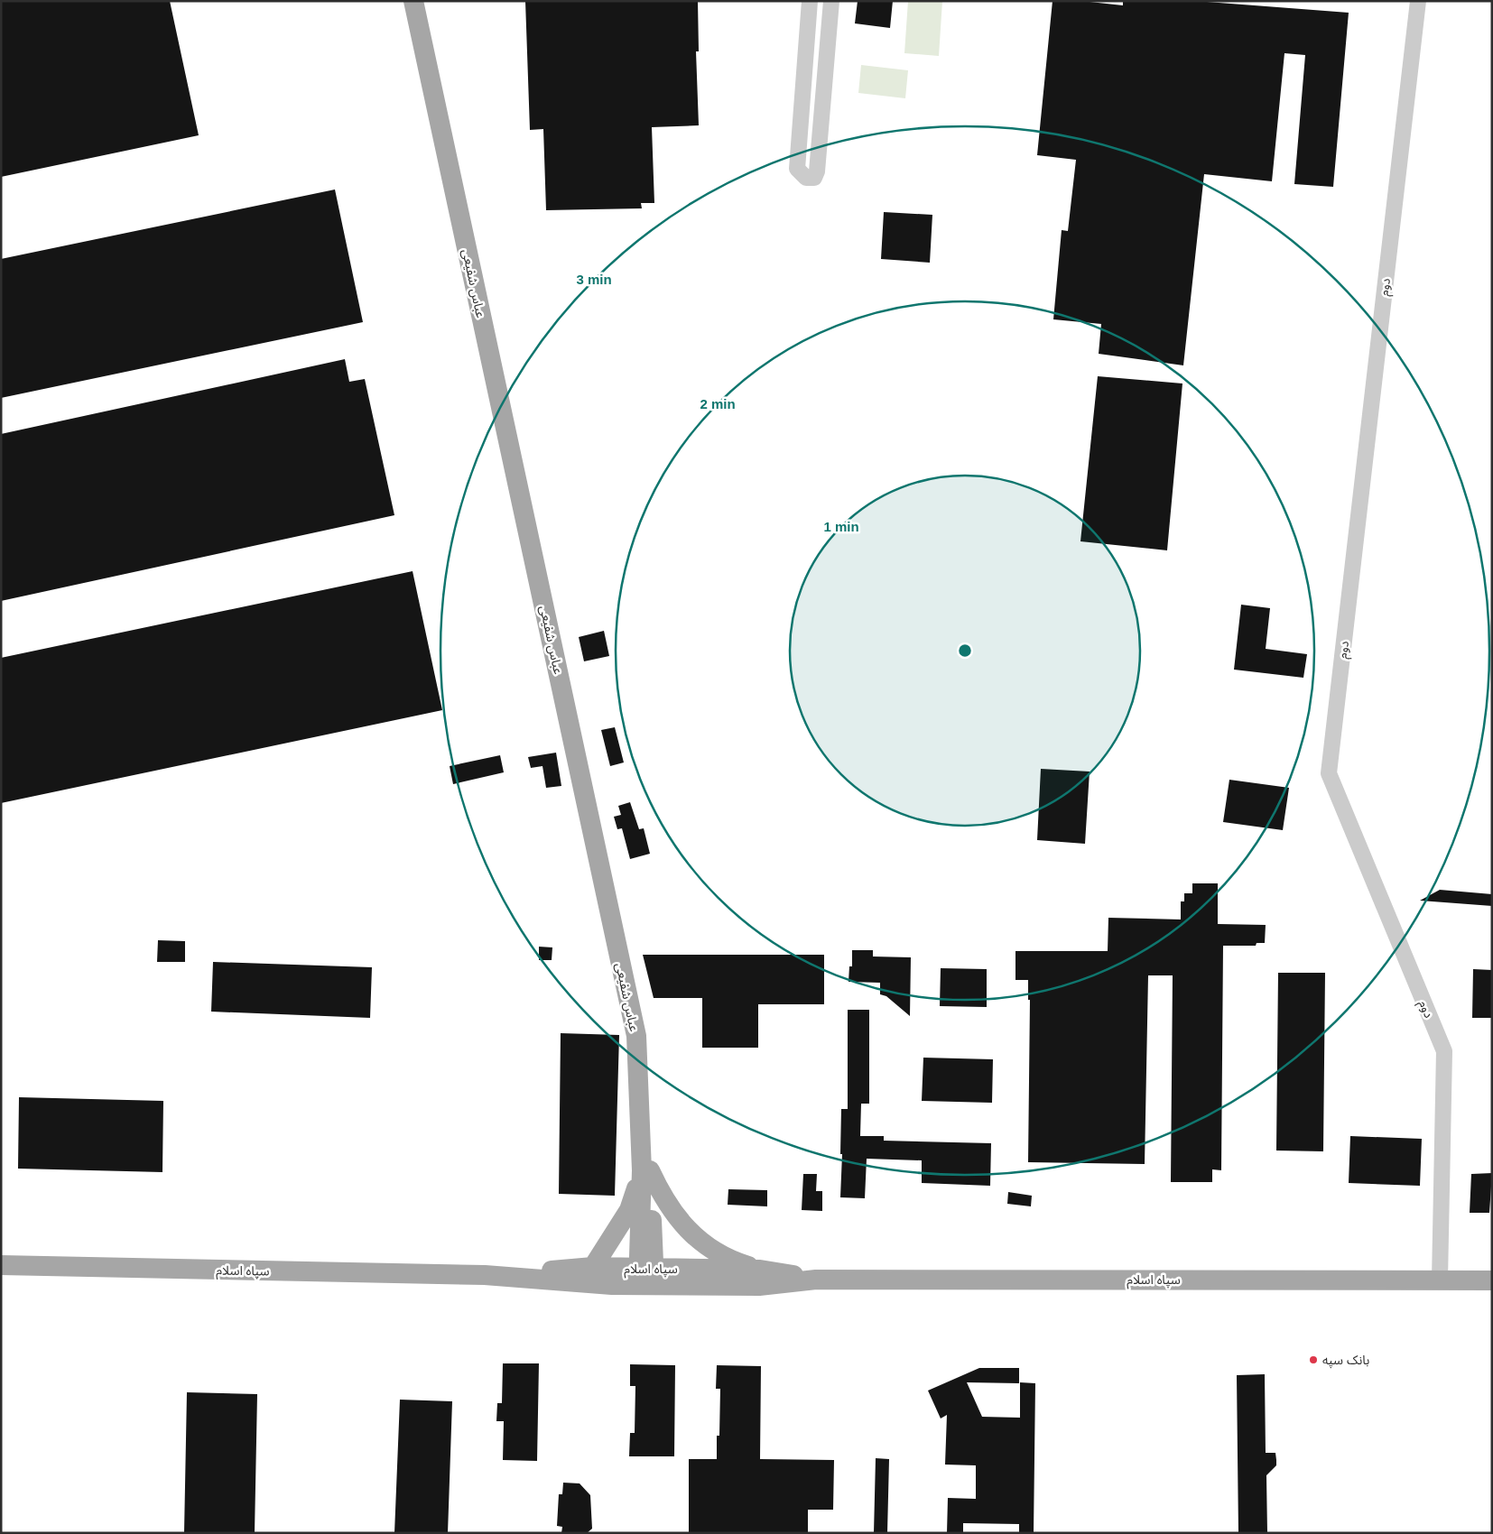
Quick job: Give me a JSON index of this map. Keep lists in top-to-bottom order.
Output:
{
  "streets": {
    "main road": ["عباس شفیعی", "سپاه اسلام"],
    "lane": ["دوم"]
  },
  "crossings": [
    ["عباس شفیعی", "سپاه اسلام"],
    ["دوم", "سپاه اسلام"]
  ],
  "places": ["بانک سپه"],
  "rings": ["3 min", "2 min", "1 min"]
}
